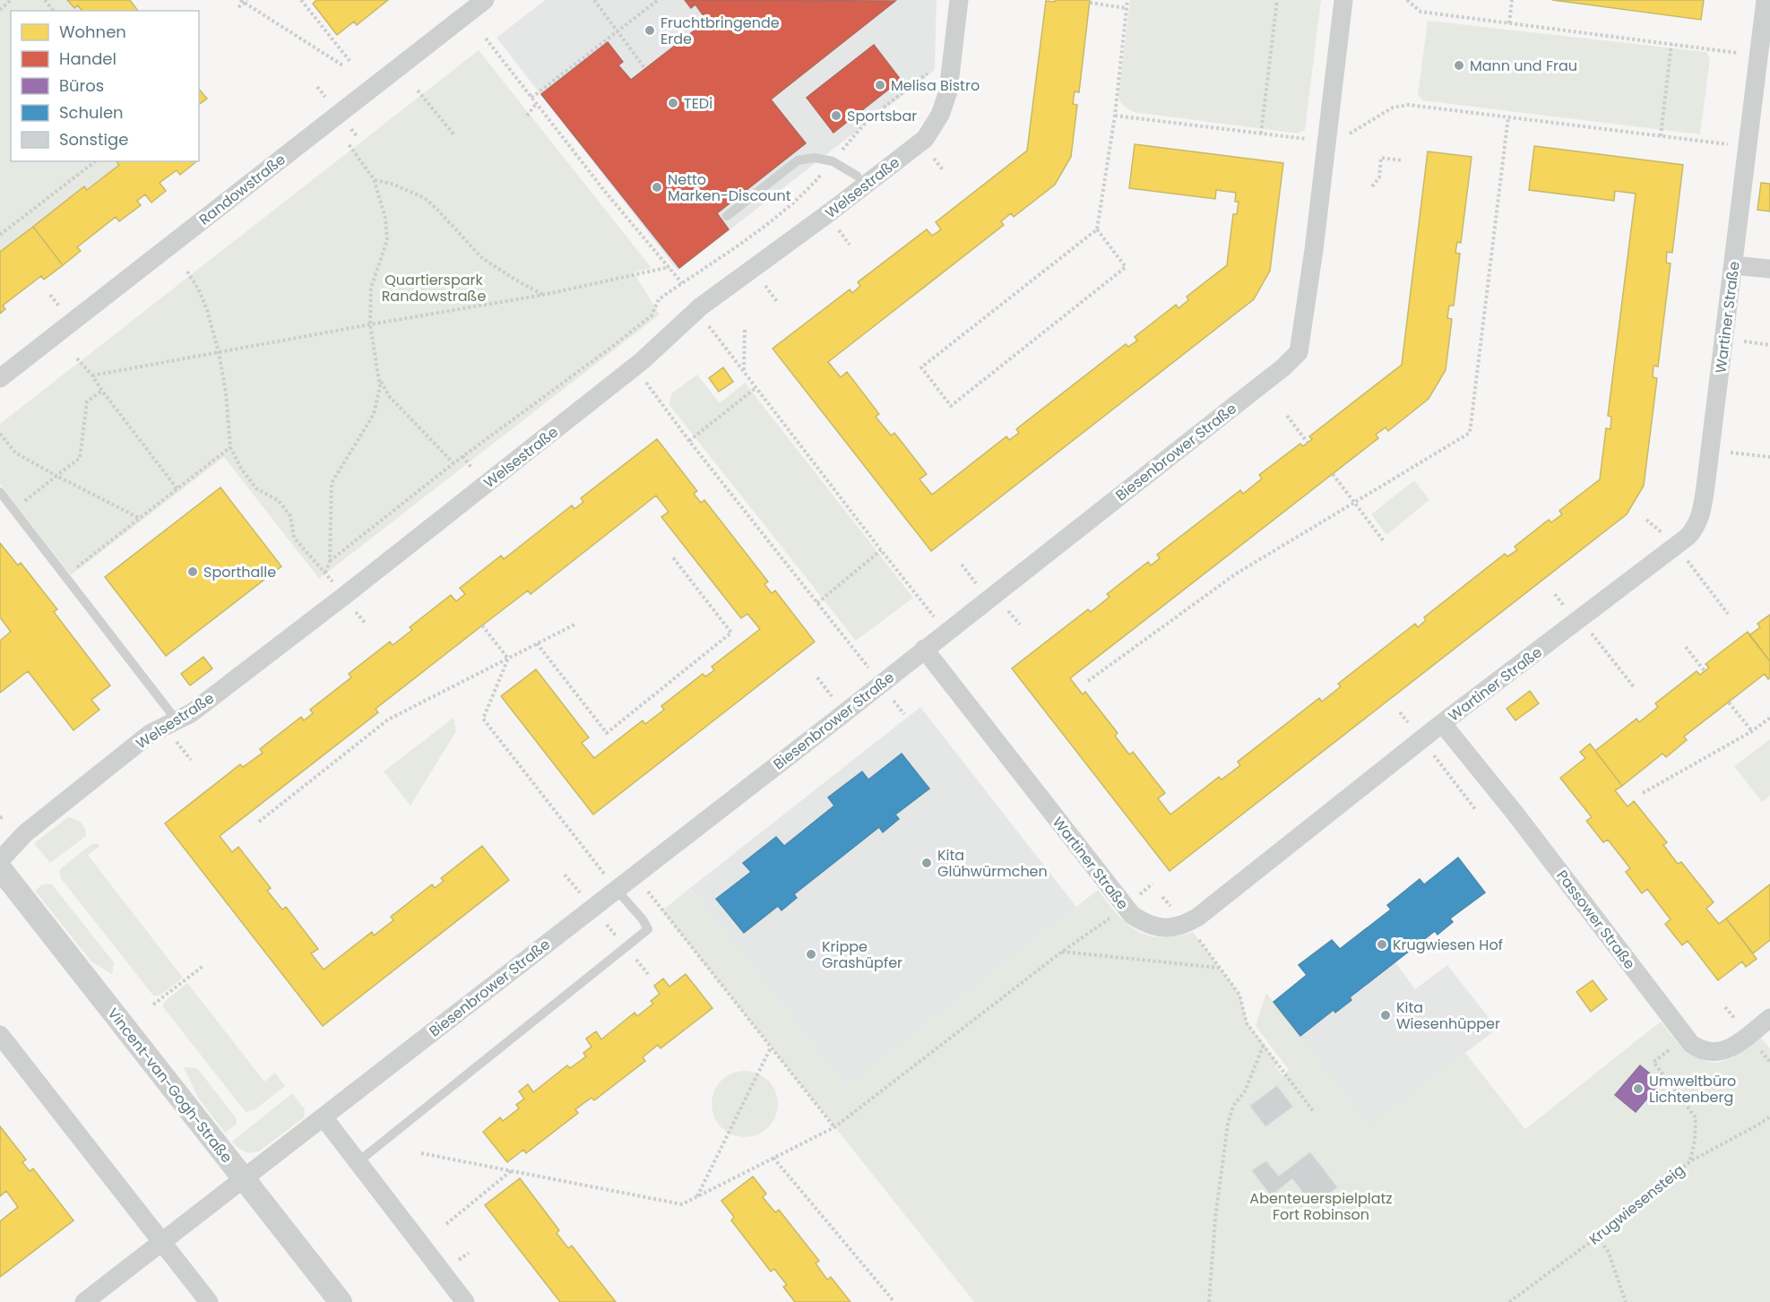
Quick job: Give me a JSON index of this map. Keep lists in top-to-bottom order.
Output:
{
  "streets": {
    "street": [
      "Welsestraße",
      "Randowstraße",
      "Wartiner Straße",
      "Biesenbrower Straße",
      "Passower Straße",
      "Vincent-van-Gogh-Straße"
    ],
    "path": ["Krugwiesensteig"]
  },
  "crossings": [
    ["Wartiner Straße", "Biesenbrower Straße"],
    ["Wartiner Straße", "Passower Straße"],
    ["Biesenbrower Straße", "Vincent-van-Gogh-Straße"]
  ],
  "parks": ["Quartierspark Randowstraße", "Abenteuerspielplatz Fort Robinson"],
  "places": [
    "Fruchtbringende Erde",
    "Mann und Frau",
    "Melisa Bistro",
    "TEDi",
    "Sportsbar",
    "Netto Marken-Discount",
    "Sporthalle",
    "Kita Glühwürmchen",
    "Krugwiesen Hof",
    "Krippe Grashüpfer",
    "Kita Wiesenhüpper",
    "Umweltbüro Lichtenberg"
  ],
  "legend": [
    "Wohnen",
    "Handel",
    "Büros",
    "Schulen",
    "Sonstige"
  ]
}
